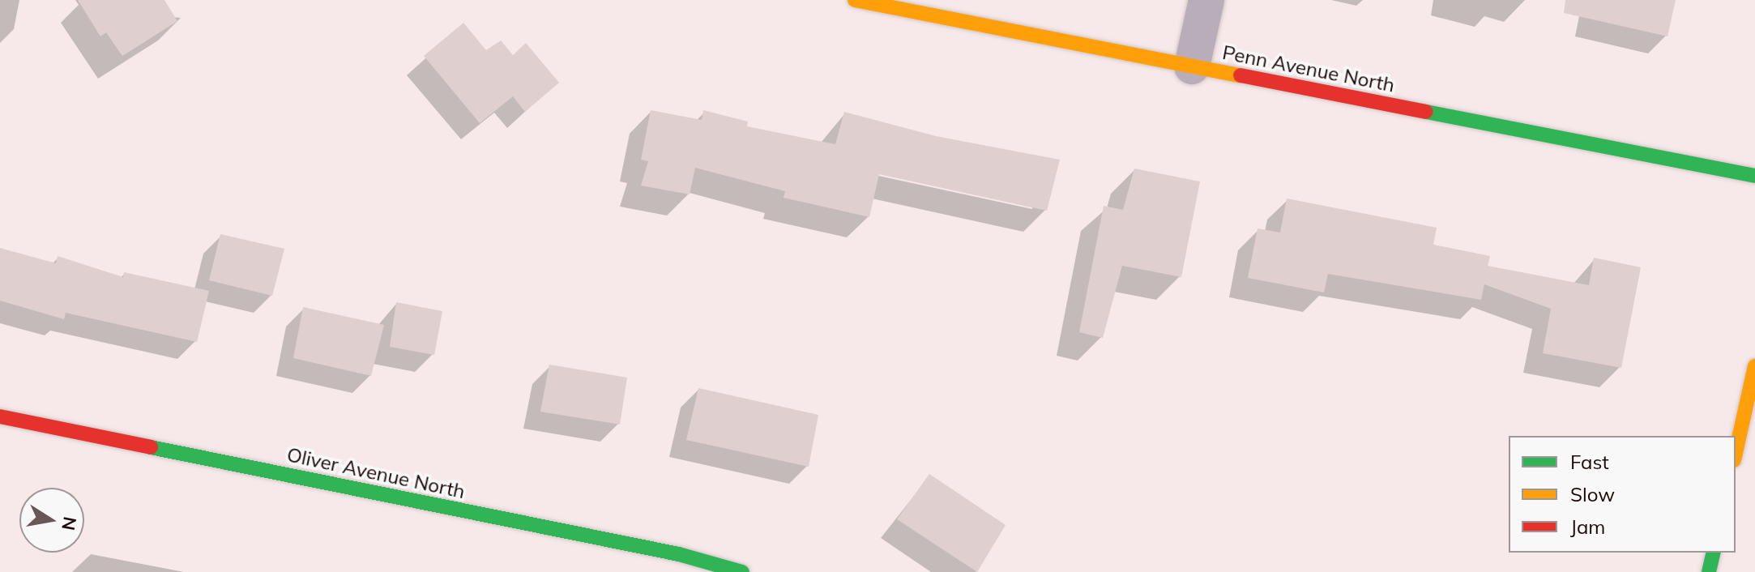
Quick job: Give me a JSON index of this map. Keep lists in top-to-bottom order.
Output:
{
  "streets": {
    "street": ["Penn Avenue North", "Oliver Avenue North"]
  },
  "legend": ["Fast", "Slow", "Jam"],
  "north": "right"
}
